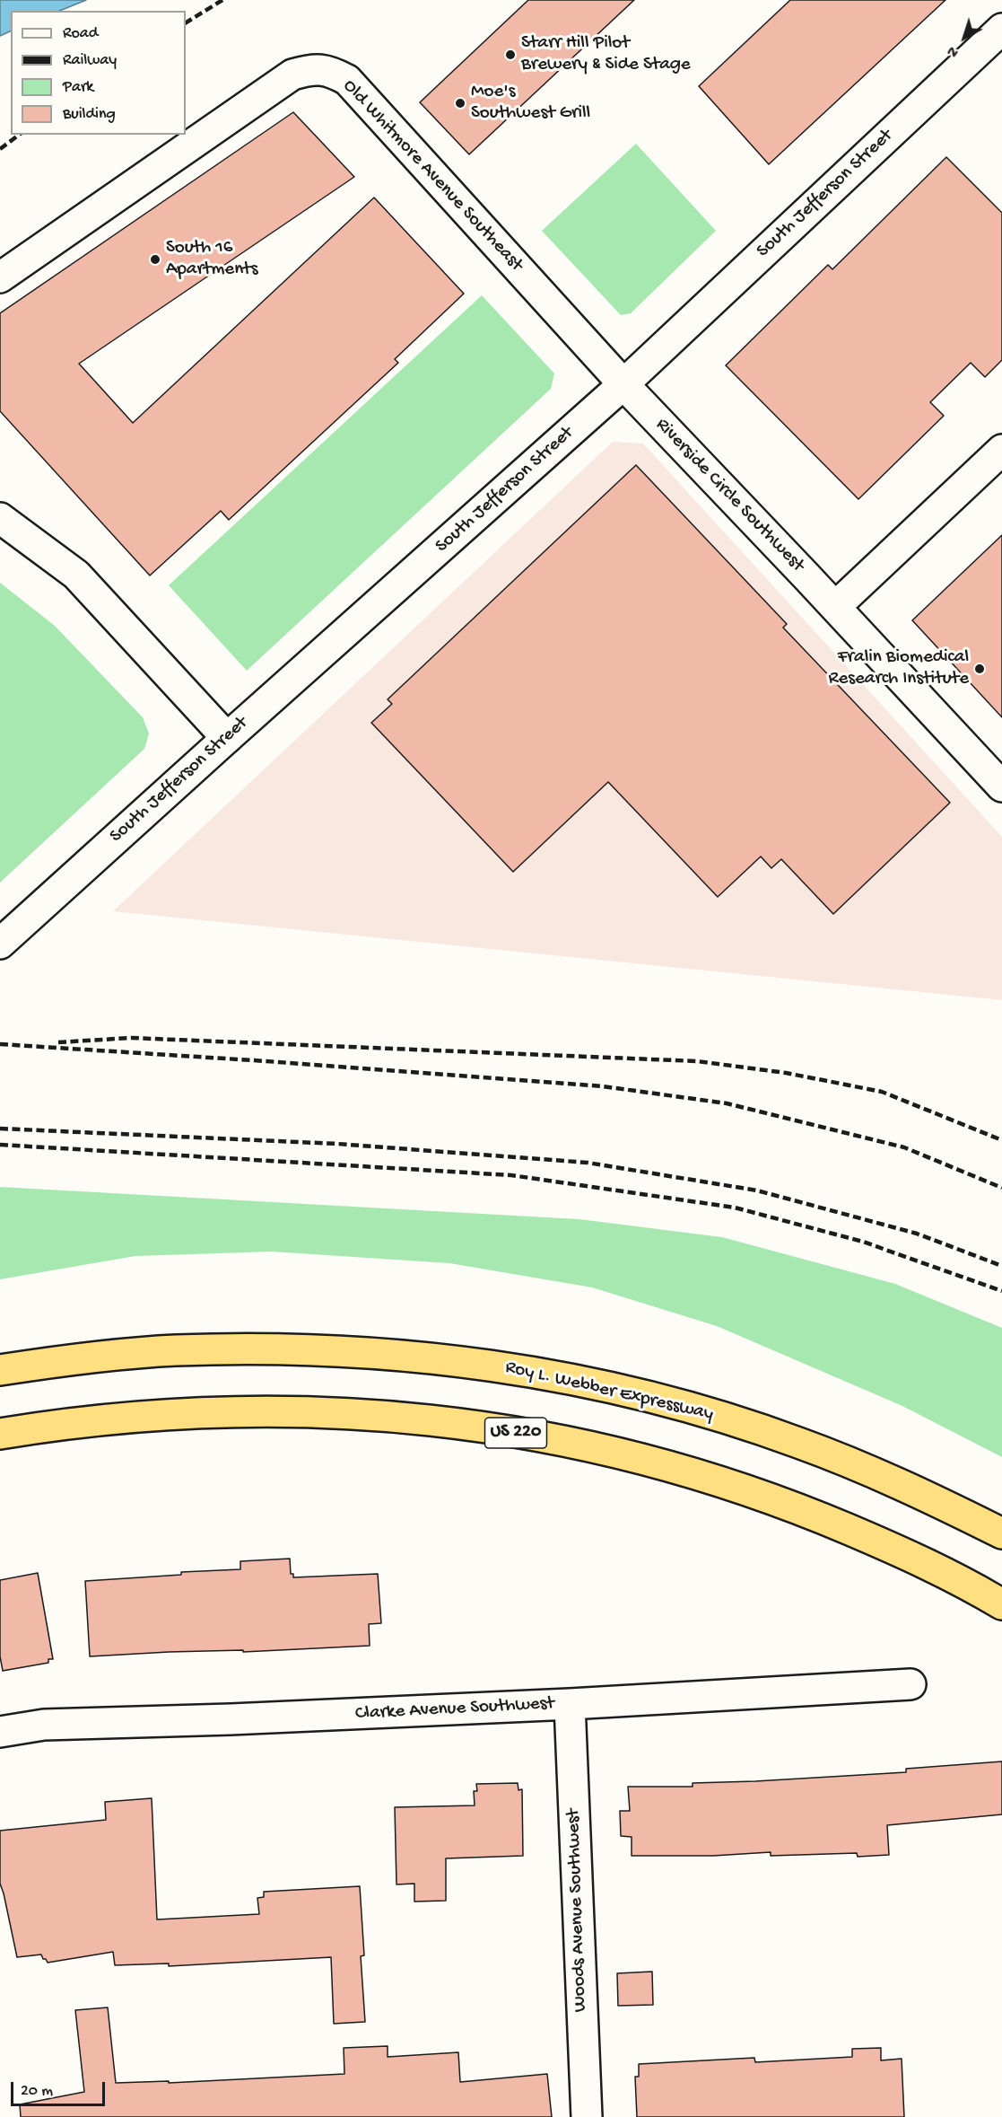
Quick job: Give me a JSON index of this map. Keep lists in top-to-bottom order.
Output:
{
  "streets": {
    "highway": ["Roy L. Webber Expressway", "US 220"],
    "street": [
      "Old Whitmore Avenue Southeast",
      "South Jefferson Street",
      "Riverside Circle Southwest",
      "Clarke Avenue Southwest",
      "Woods Avenue Southwest"
    ]
  },
  "crossings": [
    ["Old Whitmore Avenue Southeast", "South Jefferson Street"],
    ["Old Whitmore Avenue Southeast", "Riverside Circle Southwest"],
    ["South Jefferson Street", "Riverside Circle Southwest"],
    ["Clarke Avenue Southwest", "Woods Avenue Southwest"]
  ],
  "places": [
    "Starr Hill Pilot Brewery & Side Stage",
    "Moe's Southwest Grill",
    "South 16 Apartments",
    "Fralin Biomedical Research Institute"
  ],
  "legend": [
    "Road",
    "Railway",
    "Park",
    "Building"
  ],
  "scale_bar": "20 m",
  "north": "bottom left"
}
